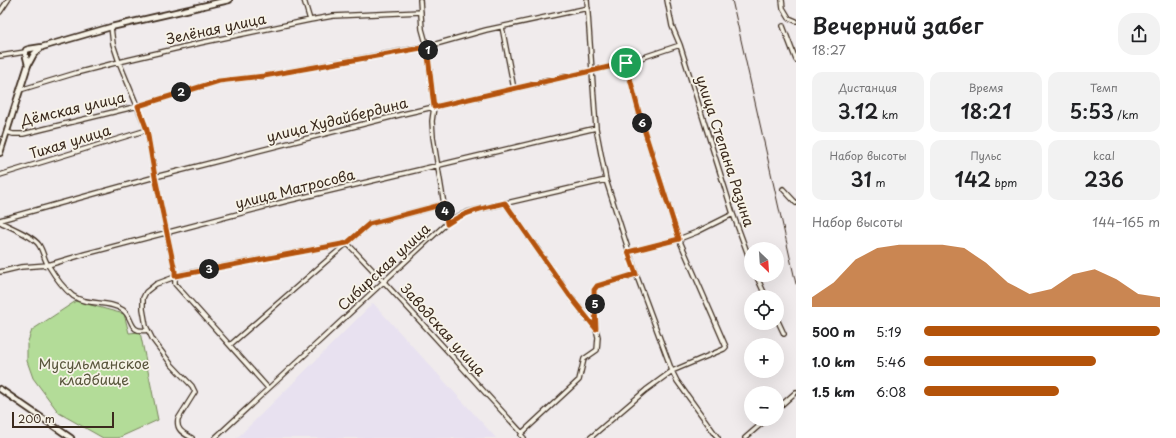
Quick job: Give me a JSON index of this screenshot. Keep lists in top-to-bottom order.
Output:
{
  "streets": {
    "street": [
      "Зелёная улица",
      "Дёмская улица",
      "улица Худайбердина",
      "Тихая улица",
      "улица Степана Разина",
      "улица Матросова",
      "Сибирская улица",
      "Заводская улица"
    ]
  },
  "crossings": [
    ["улица Худайбердина", "улица Степана Разина"],
    ["Сибирская улица", "Заводская улица"]
  ],
  "parks": ["Мусульманское кладбище"],
  "scale_bar": "200 m",
  "north": "bottom right",
  "page": {
    "heading": ["Вечерний забег", "18:27"],
    "pins": [
      "1",
      "2",
      "6",
      "4",
      "3",
      "5"
    ],
    "stats": [
      ["Дистанция", "3.12 km"],
      ["Время", "18:21"],
      ["Темп", "5:53 /km"],
      ["Набор высоты", "31 m"],
      ["Пульс", "142 bpm"],
      ["kcal", "236"]
    ],
    "chart": ["Набор высоты", "144–165 m"],
    "map_buttons": ["+", "−"],
    "list": [
      {
        "name": "500 m",
        "note": "5:19"
      },
      {
        "name": "1.0 km",
        "note": "5:46"
      },
      {
        "name": "1.5 km",
        "note": "6:08"
      }
    ],
    "scale": "200 m"
  }
}
